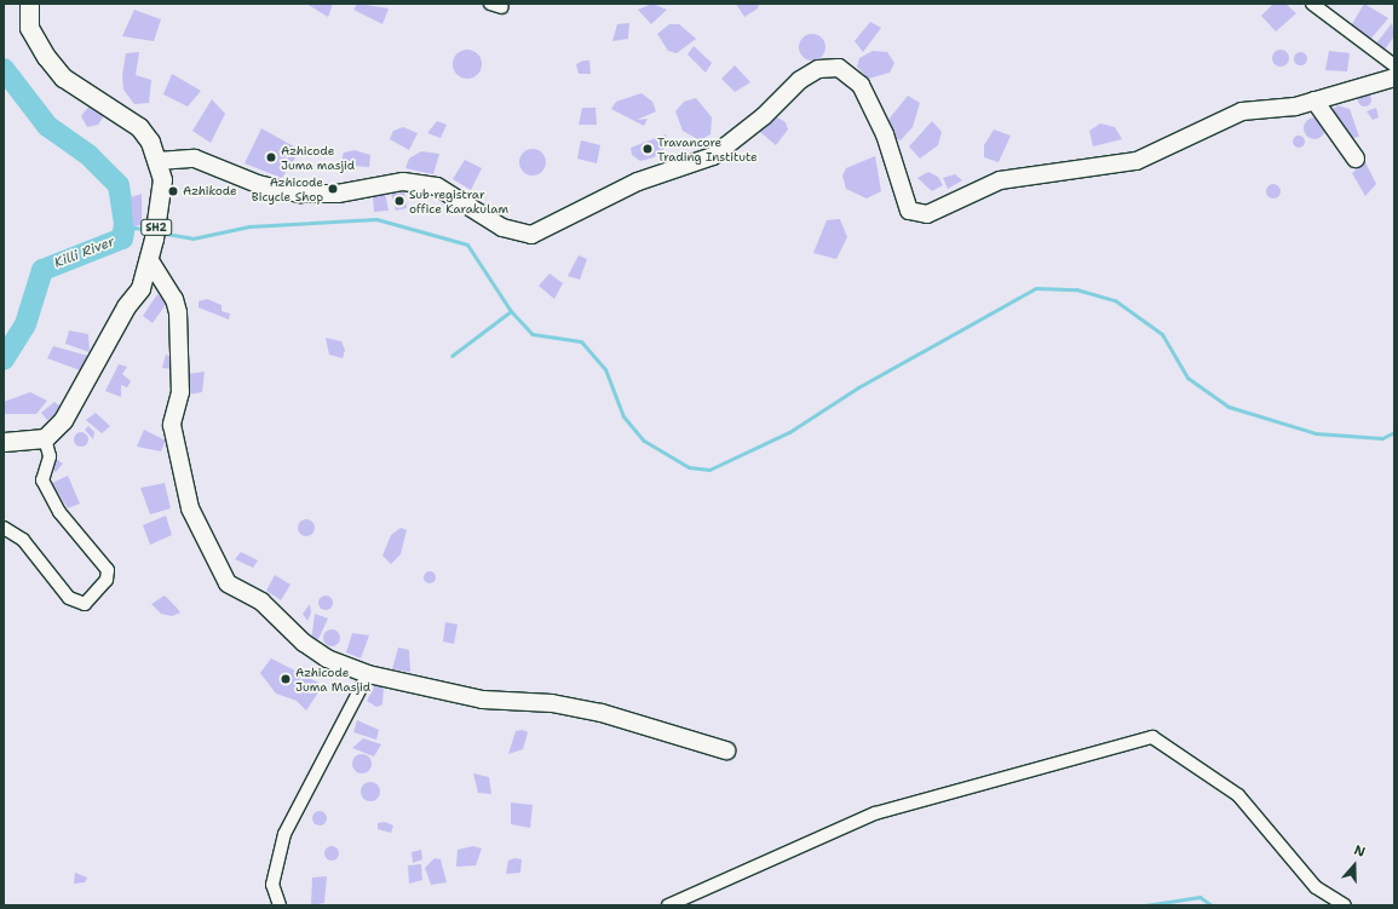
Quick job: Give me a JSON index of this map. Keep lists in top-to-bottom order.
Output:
{
  "streets": {
    "main road": ["SH2"]
  },
  "water": ["Killi River"],
  "places": [
    "Travancore Trading Institute",
    "Azhicode Juma masjid",
    "Azhicode Bicycle Shop",
    "Azhikode",
    "Sub registrar office Karakulam",
    "Azhicode Juma Masjid"
  ],
  "north": "top"
}
